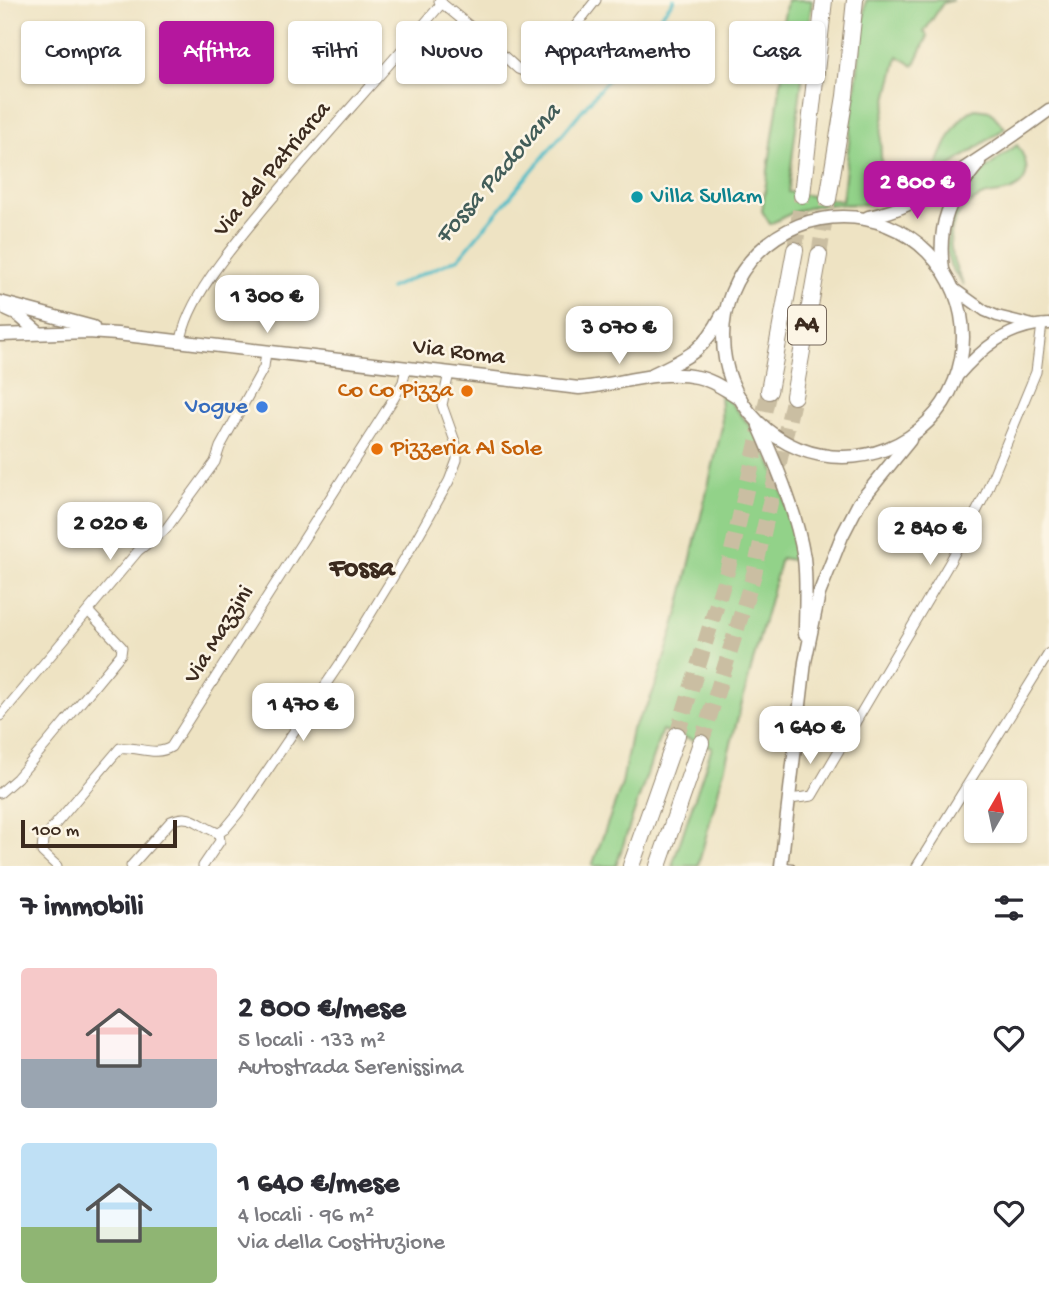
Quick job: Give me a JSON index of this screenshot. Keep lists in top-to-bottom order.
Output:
{
  "streets": {
    "highway": ["A4"],
    "main road": ["Via Roma"],
    "street": ["Via del Patriarca", "Via Mazzini"]
  },
  "crossings": [
    ["Via del Patriarca", "Via Roma"],
    ["Via Roma", "Via Mazzini"]
  ],
  "districts": ["Fossa"],
  "water": ["Fossa Padovana"],
  "places": [
    "Villa Sullam",
    "Co Co Pizza",
    "Vogue",
    "Pizzeria Al Sole"
  ],
  "scale_bar": "100 m",
  "north": "top",
  "page": {
    "chip": [
      "Compra",
      "Affitta",
      "Filtri",
      "Nuovo",
      "Appartamento",
      "Casa"
    ],
    "price": [
      "2 800 €",
      "1 300 €",
      "3 070 €",
      "2 020 €",
      "2 840 €",
      "1 470 €",
      "1 640 €"
    ],
    "scale": "100 m",
    "heading": "7 immobili",
    "list": [
      {
        "name": "2 800 €/mese",
        "note": "5 locali · 133 m² · Autostrada Serenissima"
      },
      {
        "name": "1 640 €/mese",
        "note": "4 locali · 96 m² · Via della Costituzione"
      }
    ]
  }
}
